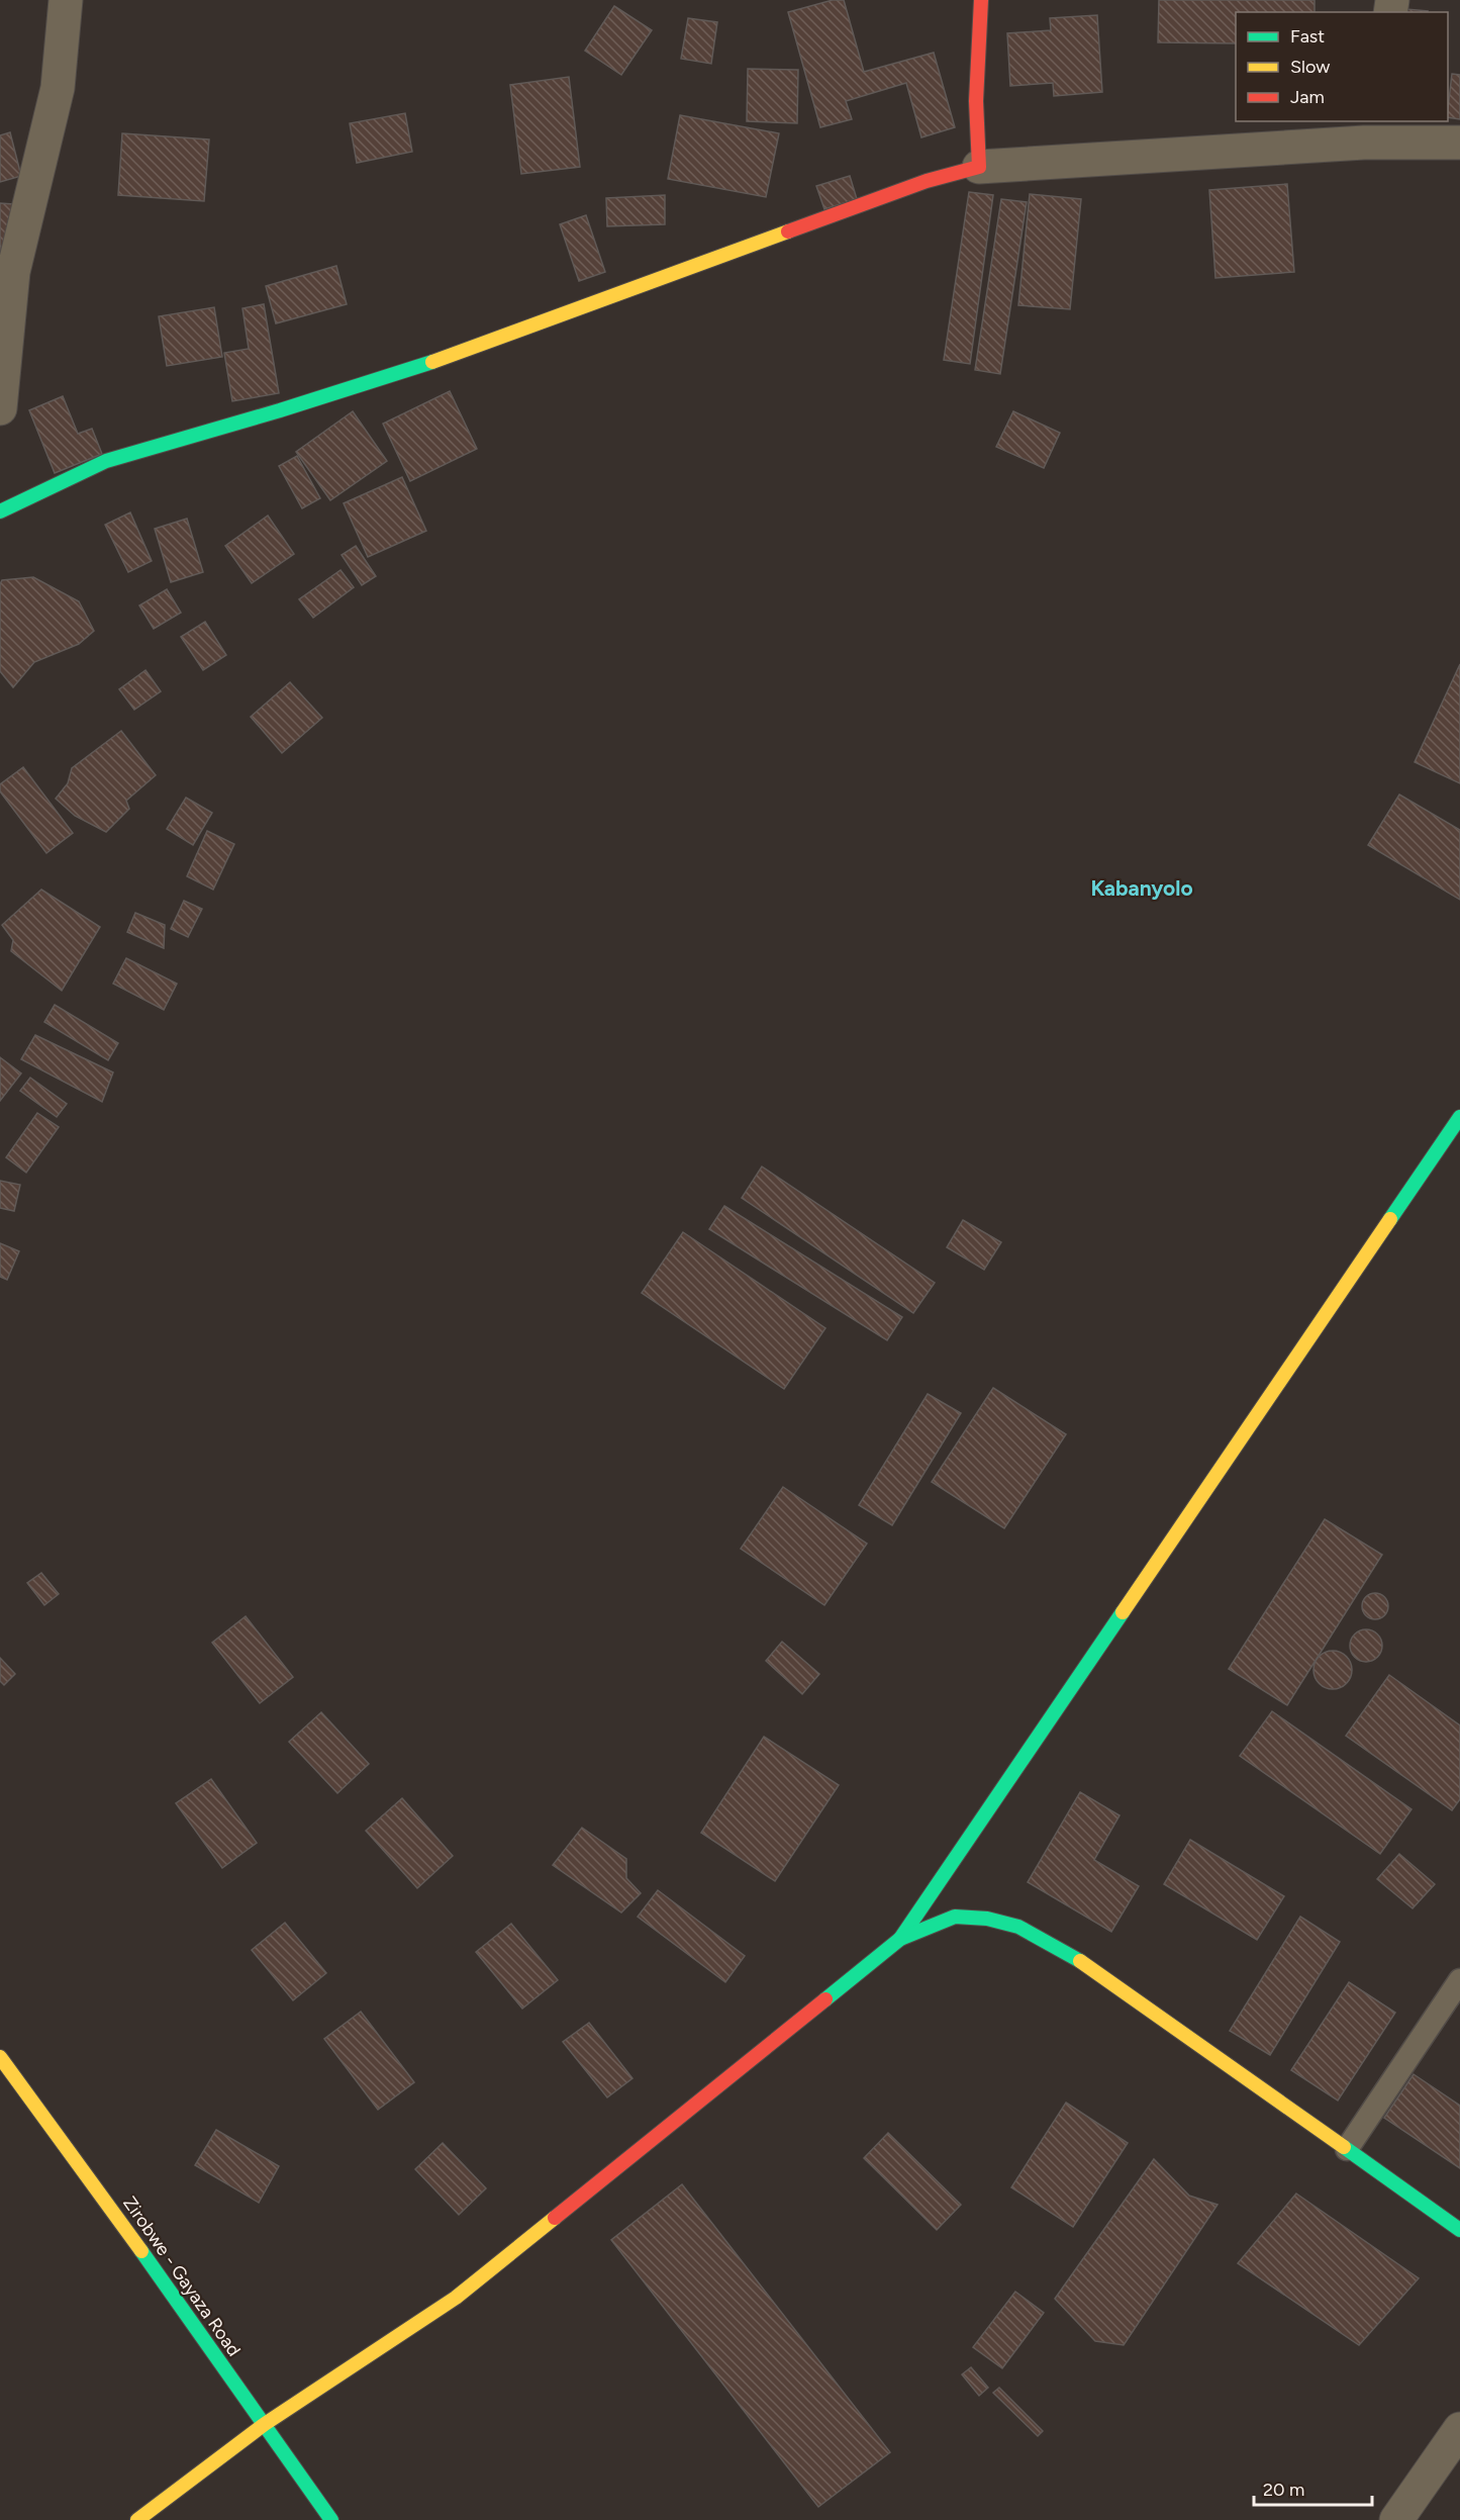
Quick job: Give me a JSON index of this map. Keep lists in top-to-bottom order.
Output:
{
  "streets": {
    "street": ["Zirobwe - Gayaza Road"]
  },
  "districts": ["Kabanyolo"],
  "legend": ["Fast", "Slow", "Jam"],
  "scale_bar": "20 m"
}
